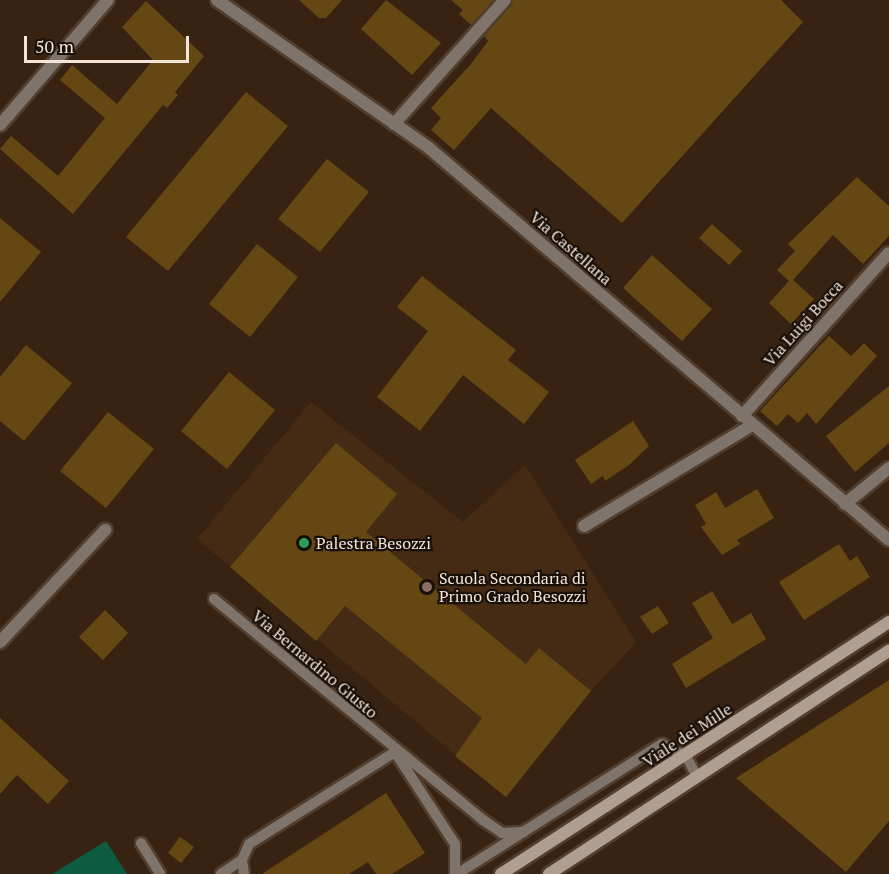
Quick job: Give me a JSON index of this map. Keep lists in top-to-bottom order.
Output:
{
  "streets": {
    "main road": ["Viale dei Mille"],
    "street": ["Via Castellana", "Via Luigi Bocca"],
    "lane": ["Via Bernardino Giusto"]
  },
  "crossings": [
    ["Via Castellana", "Via Luigi Bocca"],
    ["Via Bernardino Giusto", "Viale dei Mille"]
  ],
  "places": ["Palestra Besozzi", "Scuola Secondaria di Primo Grado Besozzi"],
  "scale_bar": "50 m"
}
